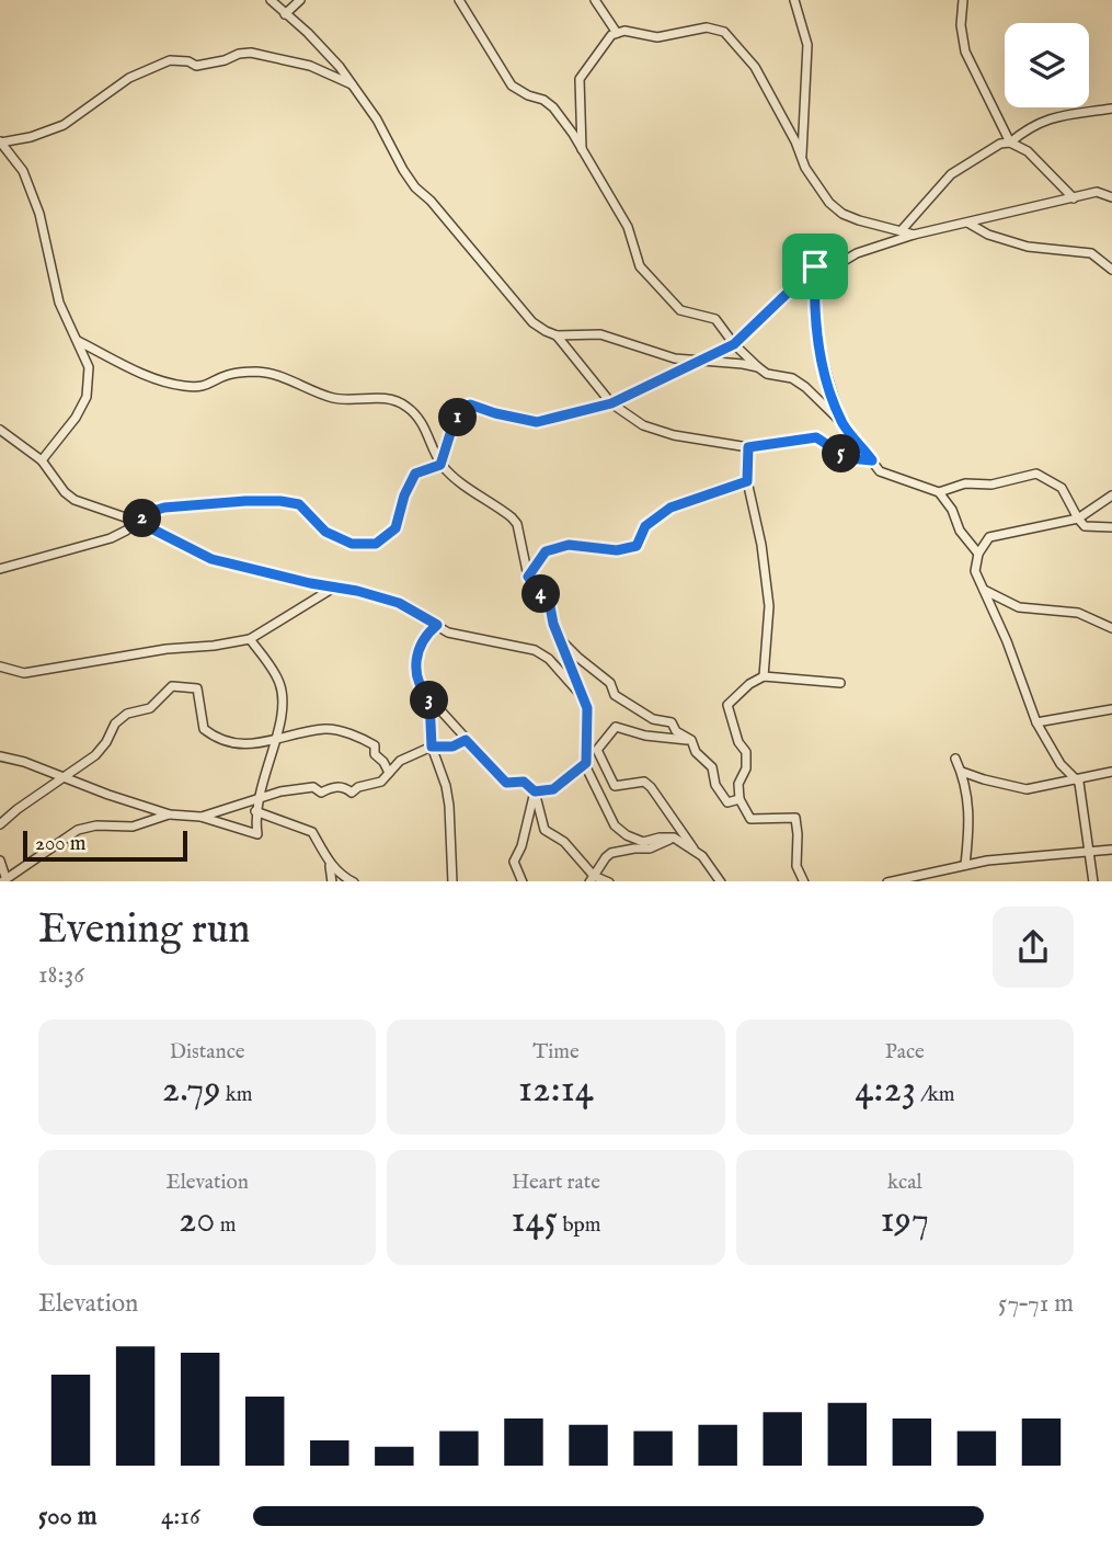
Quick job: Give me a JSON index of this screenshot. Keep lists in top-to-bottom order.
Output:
{
  "scale_bar": "200 m",
  "page": {
    "pins": [
      "1",
      "5",
      "2",
      "4",
      "3"
    ],
    "scale": "200 m",
    "heading": ["Evening run", "18:36"],
    "stats": [
      ["Distance", "2.79 km"],
      ["Time", "12:14"],
      ["Pace", "4:23 /km"],
      ["Elevation", "20 m"],
      ["Heart rate", "145 bpm"],
      ["kcal", "197"]
    ],
    "chart": ["Elevation", "57–71 m"],
    "list": [
      {
        "name": "500 m",
        "note": "4:16"
      }
    ]
  }
}
